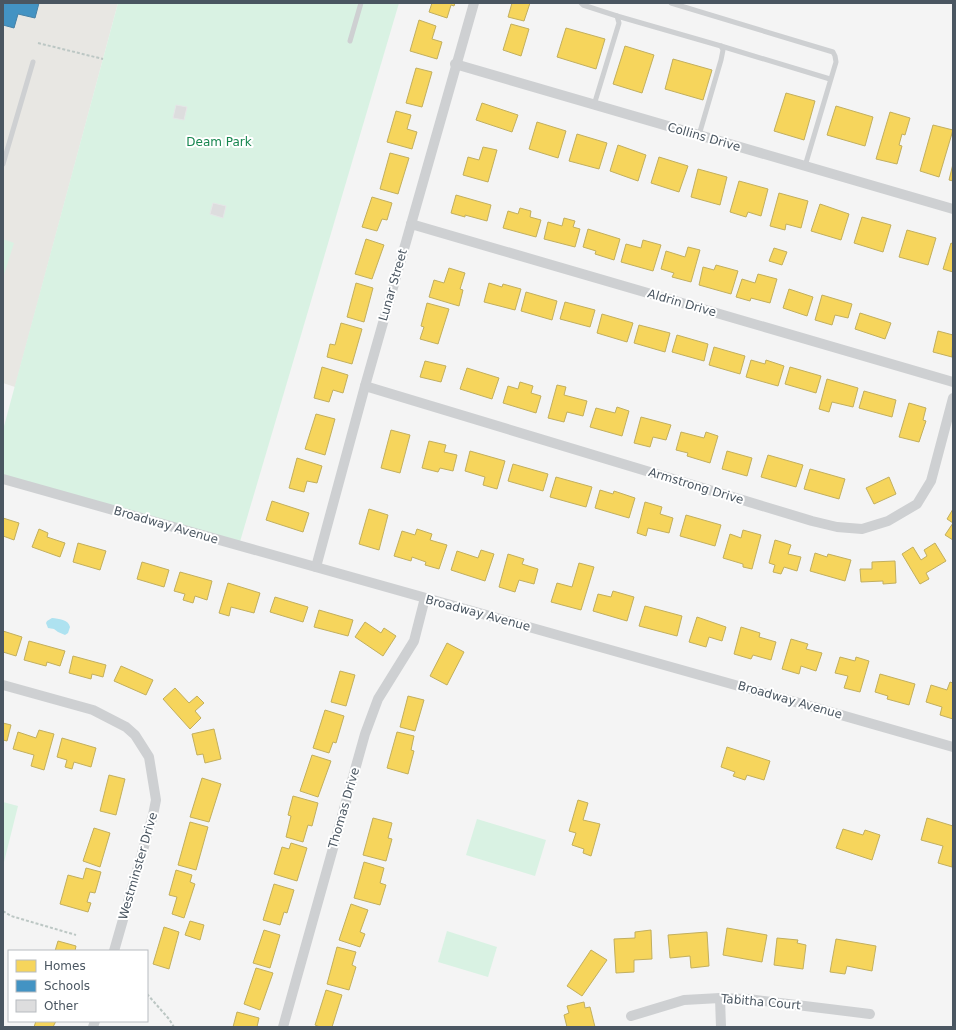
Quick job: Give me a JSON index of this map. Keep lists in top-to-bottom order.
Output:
{
  "streets": {
    "street": [
      "Collins Drive",
      "Lunar Street",
      "Aldrin Drive",
      "Armstrong Drive",
      "Broadway Avenue",
      "Thomas Drive",
      "Westminster Drive",
      "Tabitha Court"
    ]
  },
  "crossings": [
    ["Collins Drive", "Lunar Street"],
    ["Lunar Street", "Aldrin Drive"],
    ["Lunar Street", "Armstrong Drive"],
    ["Lunar Street", "Broadway Avenue"],
    ["Broadway Avenue", "Thomas Drive"]
  ],
  "parks": ["Deam Park"],
  "legend": ["Homes", "Schools", "Other"]
}
